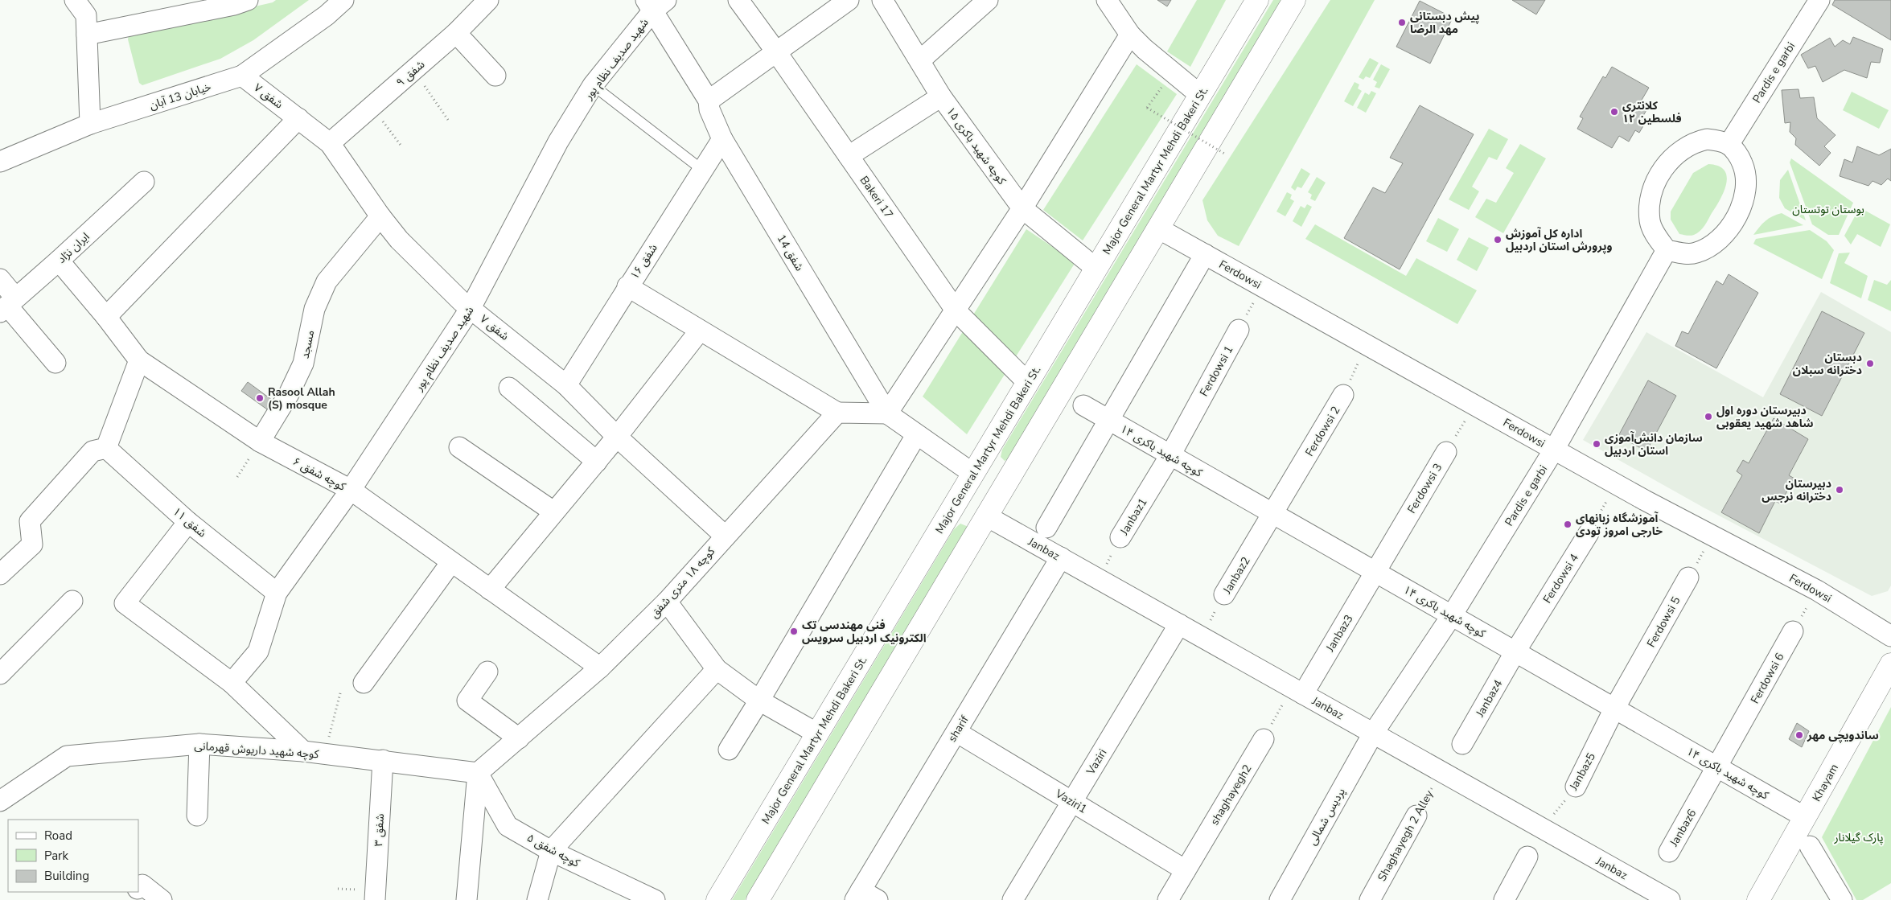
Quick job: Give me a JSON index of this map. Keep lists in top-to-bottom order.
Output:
{
  "streets": {
    "main road": ["Major General Martyr Mehdi Bakeri St.", "Khayam"],
    "street": [
      "شهید صدیف نظام پور",
      "Pardis e garbi",
      "شفق ۹",
      "خیابان 13 آبان",
      "شفق ۷",
      "کوچه شهید باکری ۱۵",
      "Bakeri 17",
      "ایران نژاد",
      "شفق 14",
      "شفق ۱۶",
      "Ferdowsi",
      "مسجد",
      "Ferdowsi 1",
      "Ferdowsi 2",
      "کوچه شهید باکری ۱۴",
      "کوچه شفق ۶",
      "Ferdowsi 3",
      "Janbaz1",
      "شفق ۱۱",
      "Janbaz",
      "Janbaz2",
      "Ferdowsi 4",
      "کوچه ۱۸ متری شفق",
      "Ferdowsi 5",
      "Janbaz3",
      "Ferdowsi 6",
      "Janbaz4",
      "sharif",
      "کوچه شهید داریوش قهرمانی",
      "Vaziri",
      "Janbaz5",
      "shaghayegh2",
      "Vaziri1",
      "پردیس شمالی",
      "Janbaz6",
      "شفق ۳",
      "Shaghayegh 2 Alley",
      "کوچه شفق ۵"
    ]
  },
  "crossings": [
    ["شهید صدیف نظام پور", "شفق ۷"],
    ["شهید صدیف نظام پور", "شفق 14"],
    ["شهید صدیف نظام پور", "کوچه شفق ۶"],
    ["شهید صدیف نظام پور", "شفق ۱۱"],
    ["Pardis e garbi", "Ferdowsi"],
    ["Pardis e garbi", "کوچه شهید باکری ۱۴"],
    ["Pardis e garbi", "Janbaz"],
    ["Pardis e garbi", "پردیس شمالی"],
    ["شفق ۹", "شفق ۷"],
    ["خیابان 13 آبان", "شفق ۷"],
    ["شفق ۷", "شفق ۱۶"],
    ["شفق ۷", "مسجد"],
    ["شفق ۷", "کوچه ۱۸ متری شفق"],
    ["کوچه شهید باکری ۱۵", "Major General Martyr Mehdi Bakeri St."],
    ["Major General Martyr Mehdi Bakeri St.", "Bakeri 17"],
    ["Major General Martyr Mehdi Bakeri St.", "شفق 14"],
    ["ایران نژاد", "کوچه شفق ۶"],
    ["شفق 14", "شفق ۱۶"],
    ["Ferdowsi", "Ferdowsi 2"],
    ["Ferdowsi", "Ferdowsi 3"],
    ["مسجد", "کوچه شفق ۶"],
    ["Ferdowsi 1", "کوچه شهید باکری ۱۴"],
    ["Ferdowsi 1", "Janbaz1"],
    ["Ferdowsi 2", "کوچه شهید باکری ۱۴"],
    ["Ferdowsi 2", "Janbaz2"],
    ["کوچه شهید باکری ۱۴", "Ferdowsi 3"],
    ["کوچه شهید باکری ۱۴", "Janbaz1"],
    ["کوچه شهید باکری ۱۴", "Janbaz2"],
    ["کوچه شهید باکری ۱۴", "Ferdowsi 4"],
    ["کوچه شهید باکری ۱۴", "Ferdowsi 5"],
    ["کوچه شهید باکری ۱۴", "Janbaz3"],
    ["کوچه شهید باکری ۱۴", "Ferdowsi 6"],
    ["کوچه شهید باکری ۱۴", "Janbaz4"],
    ["کوچه شهید باکری ۱۴", "Janbaz5"],
    ["کوچه شهید باکری ۱۴", "Khayam"],
    ["کوچه شهید باکری ۱۴", "Janbaz6"],
    ["کوچه شفق ۶", "کوچه ۱۸ متری شفق"],
    ["Ferdowsi 3", "Janbaz3"],
    ["Janbaz1", "Janbaz"],
    ["Janbaz", "Janbaz2"],
    ["Janbaz", "Janbaz3"],
    ["Janbaz", "sharif"],
    ["Janbaz", "Vaziri"],
    ["Janbaz", "Janbaz5"],
    ["Janbaz", "پردیس شمالی"],
    ["Janbaz", "Shaghayegh 2 Alley"],
    ["Ferdowsi 4", "Janbaz4"],
    ["کوچه ۱۸ متری شفق", "کوچه شهید داریوش قهرمانی"],
    ["کوچه ۱۸ متری شفق", "کوچه شفق ۵"],
    ["Ferdowsi 5", "Janbaz5"],
    ["Ferdowsi 6", "Janbaz6"],
    ["sharif", "Vaziri1"],
    ["کوچه شهید داریوش قهرمانی", "شفق ۳"],
    ["کوچه شهید داریوش قهرمانی", "کوچه شفق ۵"],
    ["Vaziri", "Vaziri1"],
    ["shaghayegh2", "Vaziri1"]
  ],
  "parks": ["بوستان توتستان", "پارک گیلانار"],
  "places": [
    "پیش دبستانی مهد الرضا",
    "کلانتری ۱۲ فلسطین",
    "اداره کل آموزش وپرورش استان اردبیل",
    "دبستان دخترانه سبلان",
    "Rasool Allah (S) mosque",
    "دبیرستان دوره اول شاهد شهید یعقوبی",
    "سازمان دانش‌آموزی استان اردبیل",
    "دبیرستان دخترانه نرجس",
    "آموزشگاه زبانهای خارجی امروز تودی",
    "فنی مهندسی تک الکترونیک اردبیل سرویس",
    "ساندویچی مهر"
  ],
  "legend": ["Road", "Park", "Building"]
}
